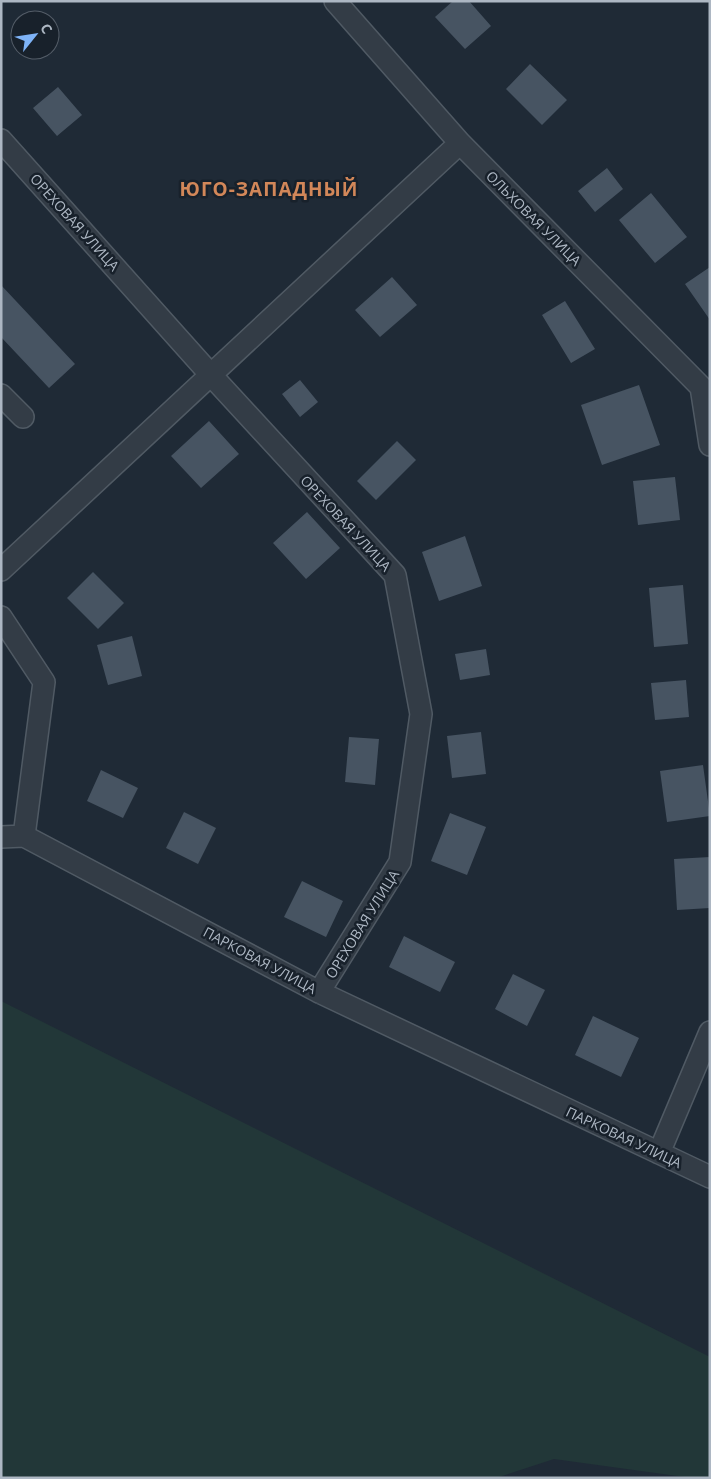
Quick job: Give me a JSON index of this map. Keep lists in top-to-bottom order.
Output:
{
  "streets": {
    "street": ["ОЛЬХОВАЯ УЛИЦА", "ОРЕХОВАЯ УЛИЦА", "ПАРКОВАЯ УЛИЦА"]
  },
  "crossings": [
    ["ОРЕХОВАЯ УЛИЦА", "ПАРКОВАЯ УЛИЦА"]
  ],
  "districts": ["ЮГО-ЗАПАДНЫЙ"],
  "north": "top right"
}
